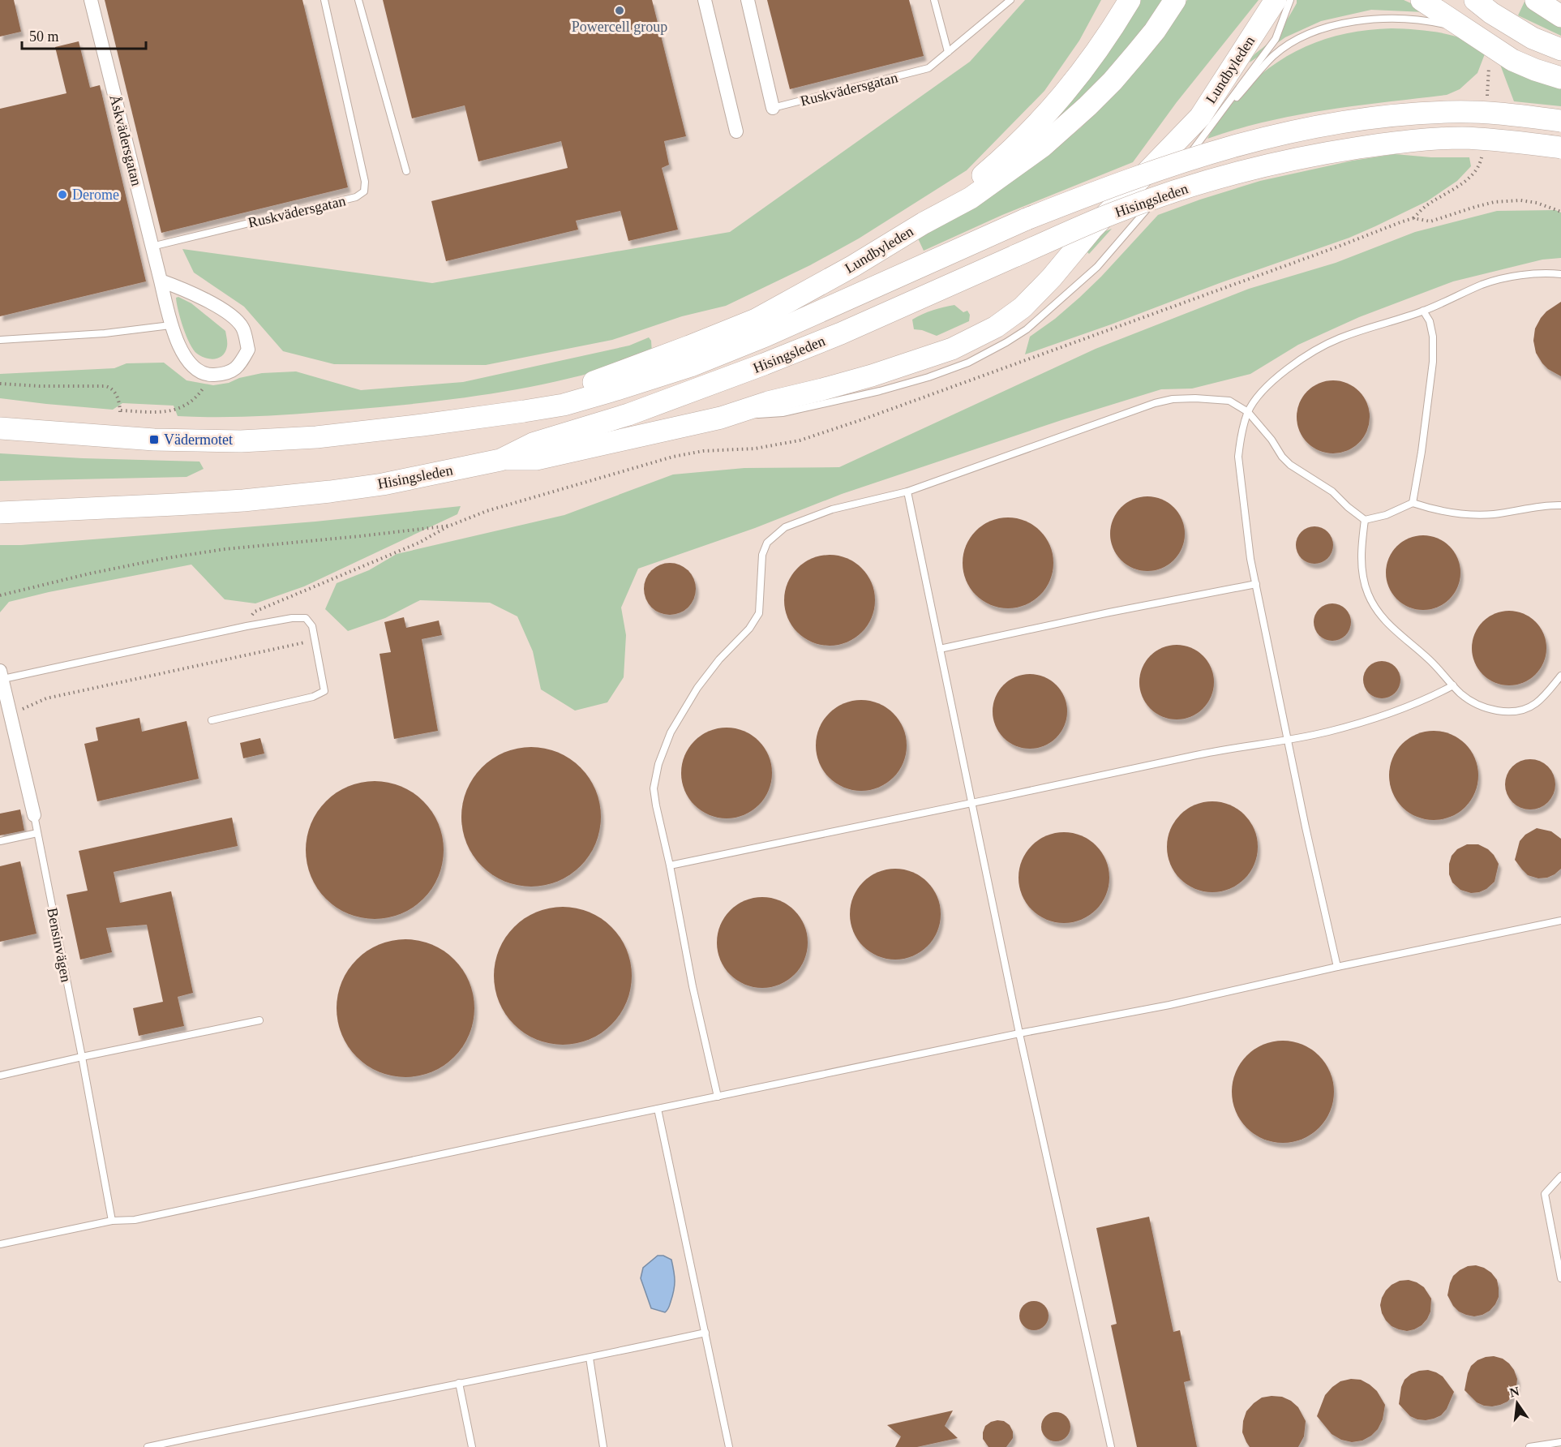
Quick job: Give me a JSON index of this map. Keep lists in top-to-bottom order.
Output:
{
  "streets": {
    "highway": ["Lundbyleden", "Hisingsleden"],
    "street": ["Ruskvädersgatan", "Åskvädersgatan", "Bensinvägen"]
  },
  "crossings": [
    ["Lundbyleden", "Hisingsleden"],
    ["Ruskvädersgatan", "Åskvädersgatan"]
  ],
  "places": {
    "other": ["Powercell group", "Derome"],
    "transit": ["Vädermotet"]
  },
  "scale_bar": "50 m",
  "north": "top"
}
